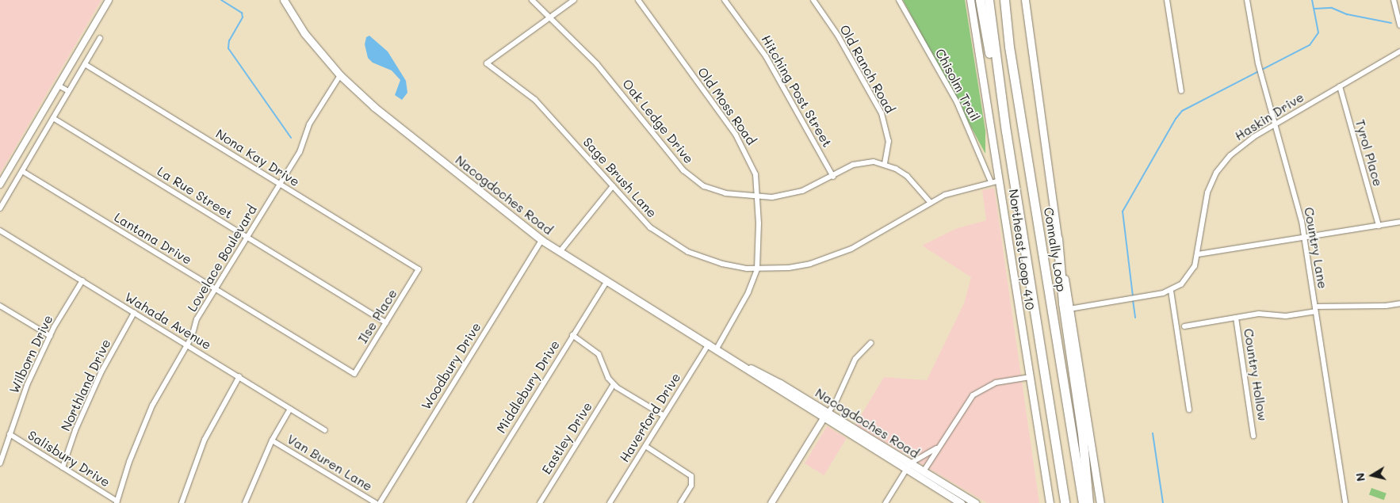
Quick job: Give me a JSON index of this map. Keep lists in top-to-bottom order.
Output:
{
  "streets": {
    "highway": ["Connally Loop"],
    "main road": ["Nacogdoches Road", "Northeast Loop 410"],
    "street": [
      "Old Ranch Road",
      "Chisolm Trail",
      "Hitching Post Street",
      "Old Moss Road",
      "Haskin Drive",
      "Oak Ledge Drive",
      "Tyrol Place",
      "Nona Kay Drive",
      "Sage Brush Lane",
      "La Rue Street",
      "Lantana Drive",
      "Country Lane",
      "Lovelace Boulevard",
      "Ilse Place",
      "Wahada Avenue",
      "Wilborn Drive",
      "Woodbury Drive",
      "Country Hollow",
      "Northland Drive",
      "Middlebury Drive",
      "Haverford Drive",
      "Eastley Drive",
      "Salisbury Drive",
      "Van Buren Lane"
    ]
  },
  "crossings": [
    ["Old Ranch Road", "Oak Ledge Drive"],
    ["Chisolm Trail", "Sage Brush Lane"],
    ["Hitching Post Street", "Oak Ledge Drive"],
    ["Old Moss Road", "Oak Ledge Drive"],
    ["Old Moss Road", "Sage Brush Lane"],
    ["Old Moss Road", "Nacogdoches Road"],
    ["Haskin Drive", "Tyrol Place"],
    ["Haskin Drive", "Country Lane"],
    ["Oak Ledge Drive", "Sage Brush Lane"],
    ["Nona Kay Drive", "Lovelace Boulevard"],
    ["Nona Kay Drive", "Ilse Place"],
    ["Sage Brush Lane", "Northeast Loop 410"],
    ["La Rue Street", "Lovelace Boulevard"],
    ["La Rue Street", "Ilse Place"],
    ["Nacogdoches Road", "Lovelace Boulevard"],
    ["Nacogdoches Road", "Woodbury Drive"],
    ["Nacogdoches Road", "Middlebury Drive"],
    ["Nacogdoches Road", "Haverford Drive"],
    ["Lantana Drive", "Lovelace Boulevard"],
    ["Lantana Drive", "Ilse Place"],
    ["Lovelace Boulevard", "Wahada Avenue"],
    ["Lovelace Boulevard", "Salisbury Drive"],
    ["Wahada Avenue", "Wilborn Drive"],
    ["Wahada Avenue", "Northland Drive"],
    ["Wilborn Drive", "Salisbury Drive"],
    ["Northland Drive", "Salisbury Drive"]
  ],
  "north": "left"
}
